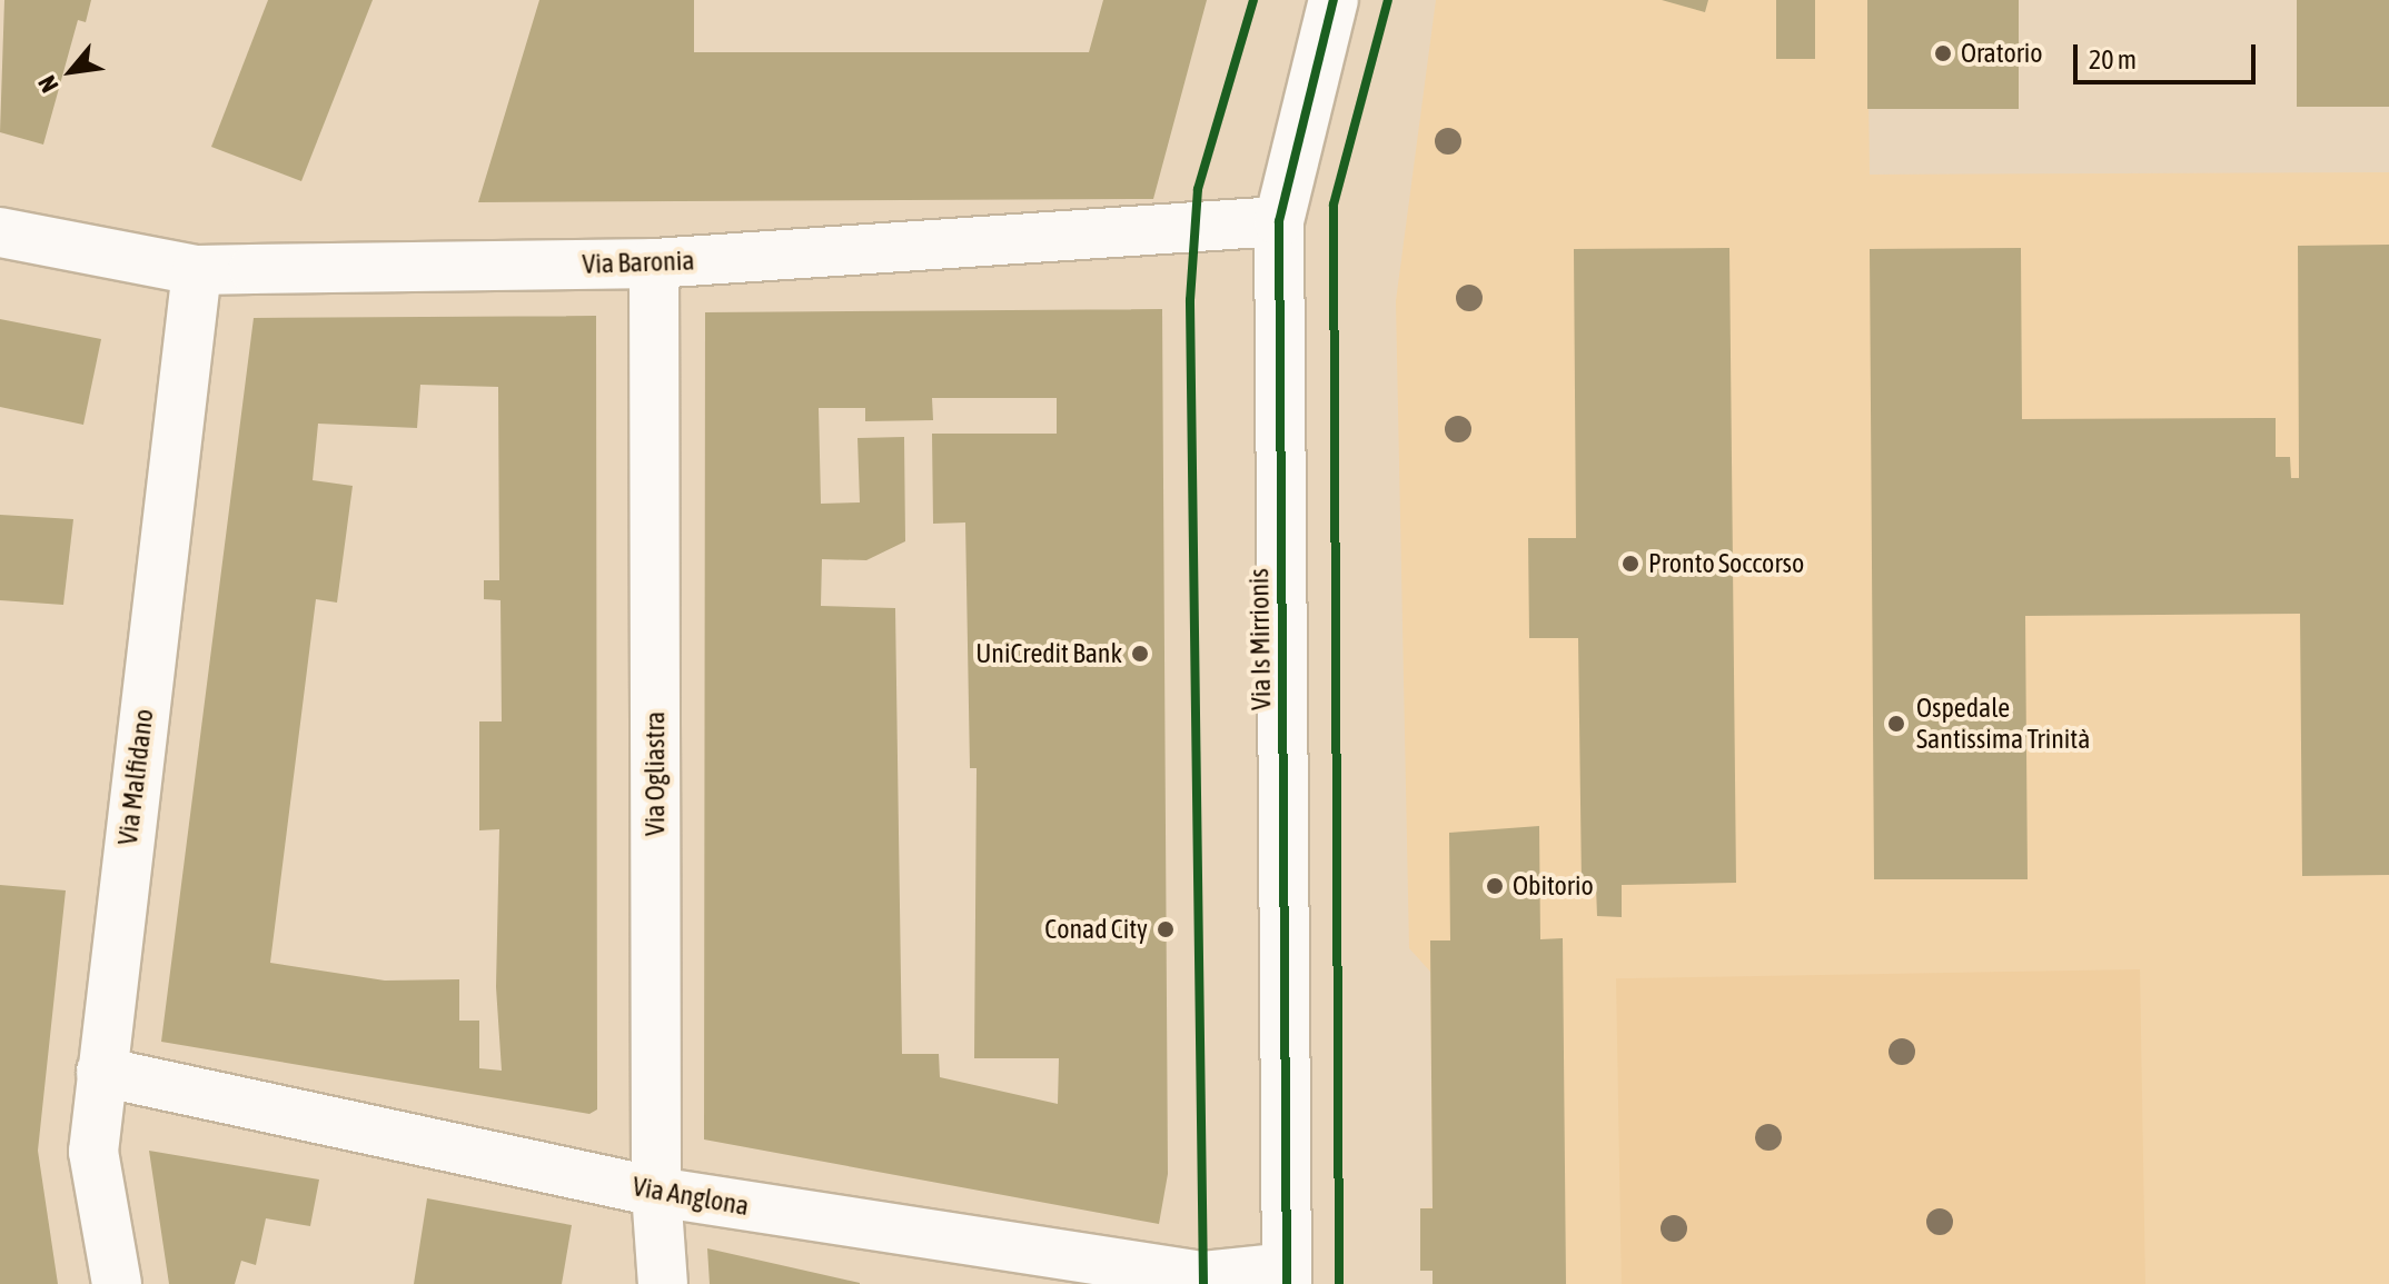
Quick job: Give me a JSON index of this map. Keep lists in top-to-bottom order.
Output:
{
  "streets": {
    "street": [
      "Via Baronia",
      "Via Is Mirrionis",
      "Via Ogliastra",
      "Via Malfidano",
      "Via Anglona"
    ]
  },
  "crossings": [
    ["Via Baronia", "Via Is Mirrionis"],
    ["Via Baronia", "Via Ogliastra"],
    ["Via Baronia", "Via Malfidano"],
    ["Via Is Mirrionis", "Via Anglona"],
    ["Via Ogliastra", "Via Anglona"],
    ["Via Malfidano", "Via Anglona"]
  ],
  "places": [
    "Oratorio",
    "Pronto Soccorso",
    "UniCredit Bank",
    "Ospedale Santissima Trinità",
    "Obitorio",
    "Conad City"
  ],
  "scale_bar": "20 m",
  "north": "bottom left"
}
